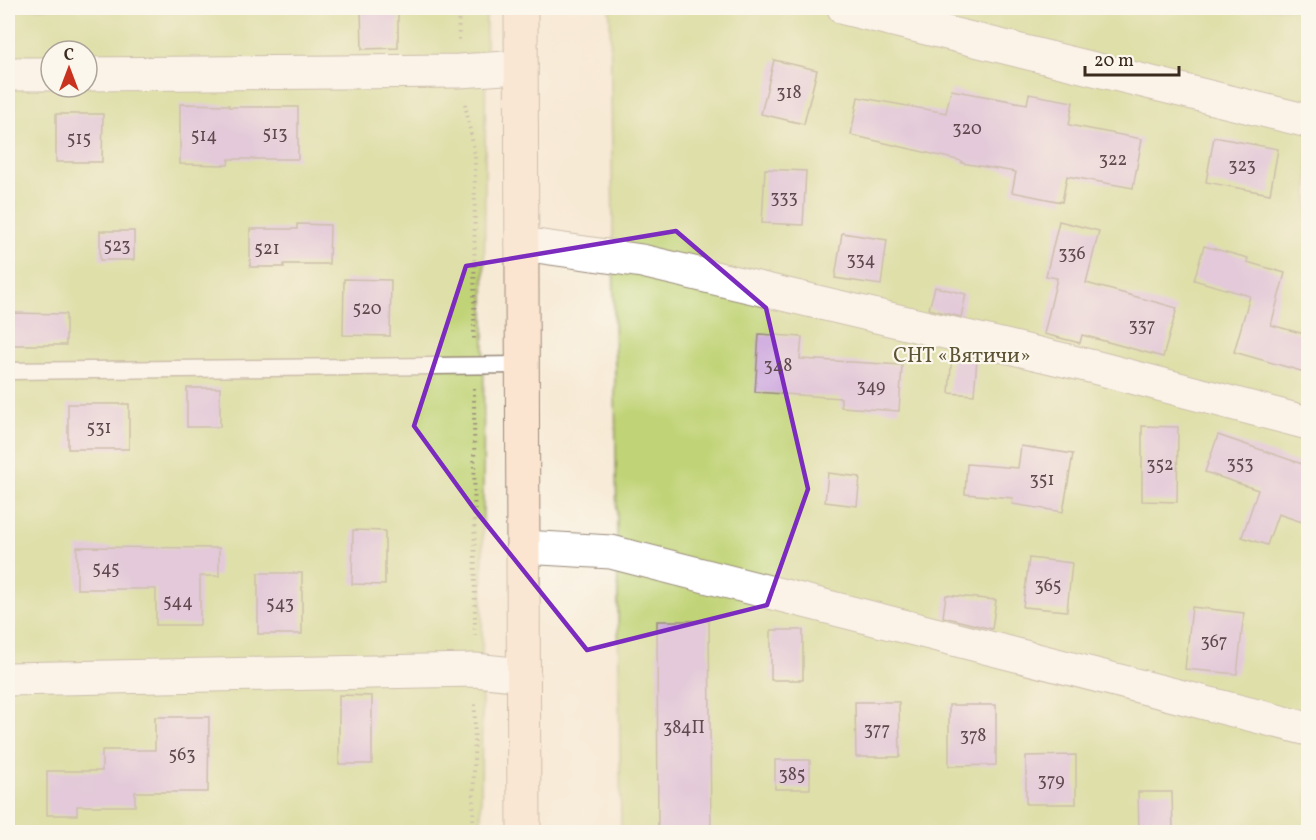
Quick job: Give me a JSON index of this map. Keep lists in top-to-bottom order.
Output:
{
  "parks": ["СНТ «Вятичи»"],
  "house_numbers": [
    "318",
    "320",
    "513",
    "514",
    "515",
    "322",
    "323",
    "333",
    "523",
    "521",
    "336",
    "334",
    "520",
    "337",
    "348",
    "349",
    "531",
    "353",
    "352",
    "351",
    "545",
    "365",
    "544",
    "543",
    "367",
    "384П",
    "377",
    "378",
    "563",
    "385",
    "379"
  ],
  "scale_bar": "20 m",
  "north": "top"
}
